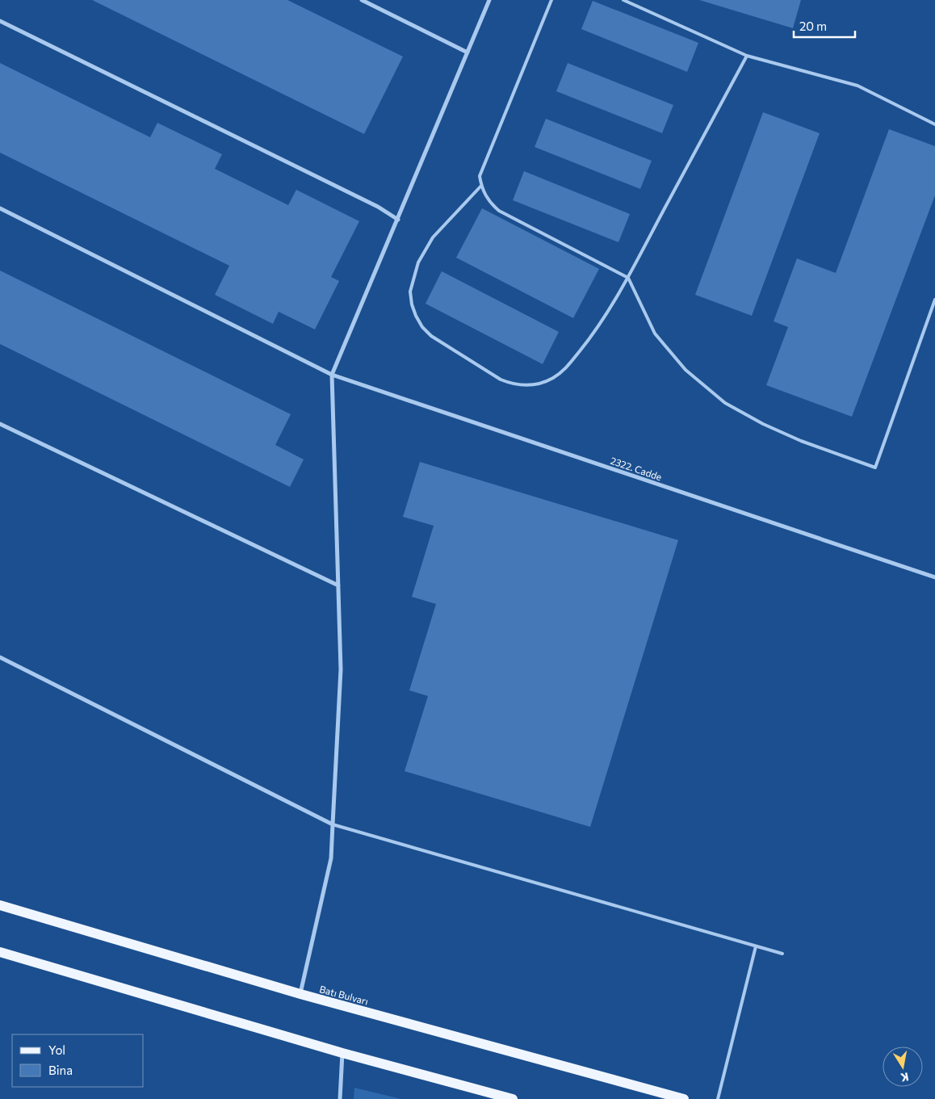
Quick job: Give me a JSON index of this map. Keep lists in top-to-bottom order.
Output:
{
  "streets": {
    "main road": ["Batı Bulvarı"],
    "street": ["2322. Cadde"]
  },
  "legend": ["Yol", "Bina"],
  "scale_bar": "20 m",
  "north": "bottom"
}
